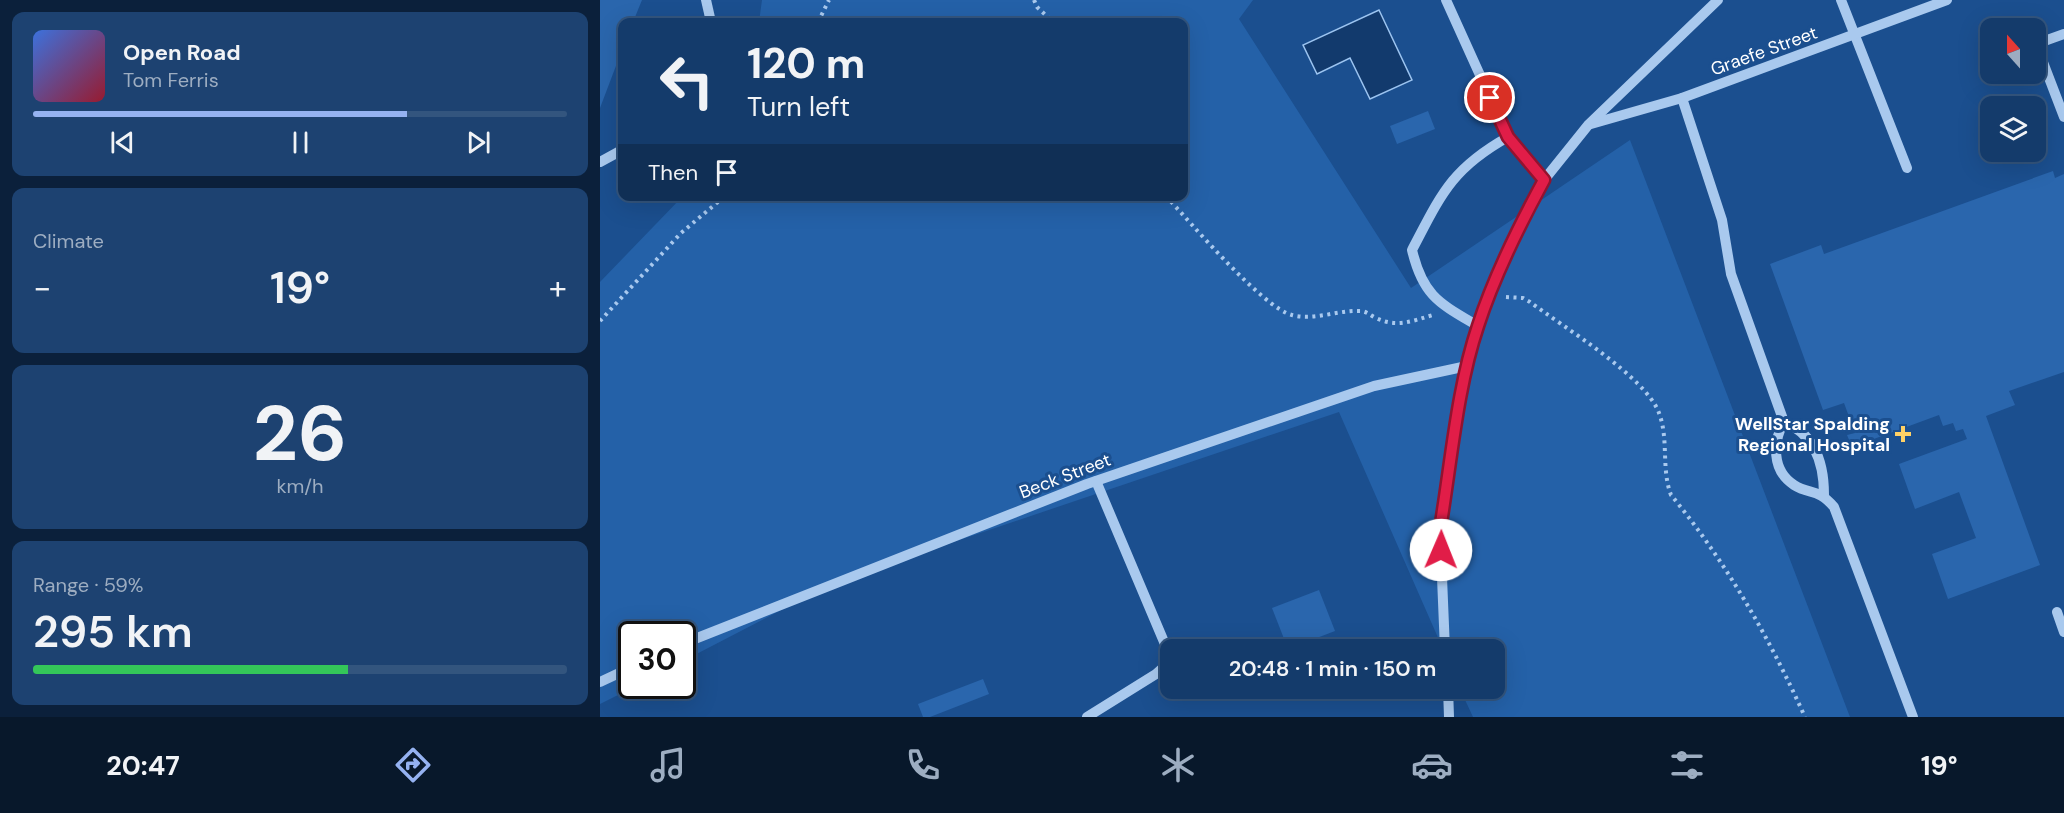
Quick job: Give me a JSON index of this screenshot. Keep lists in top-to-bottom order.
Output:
{
  "streets": {
    "street": ["Graefe Street", "Beck Street"]
  },
  "places": {
    "health": ["WellStar Spalding Regional Hospital"]
  },
  "north": "top",
  "page": {
    "turn": ["120 m", "Turn left"],
    "song": ["Open Road", "Tom Ferris"],
    "then": "Then",
    "tile": [
      "Climate",
      ["26", "km/h"],
      ["Range · 59%", "295 km"]
    ],
    "heat": ["−", "19°", "+"],
    "limit": "30",
    "trip": "20:48 · 1 min · 150 m",
    "tabs": ["20:47", "19°"]
  }
}
